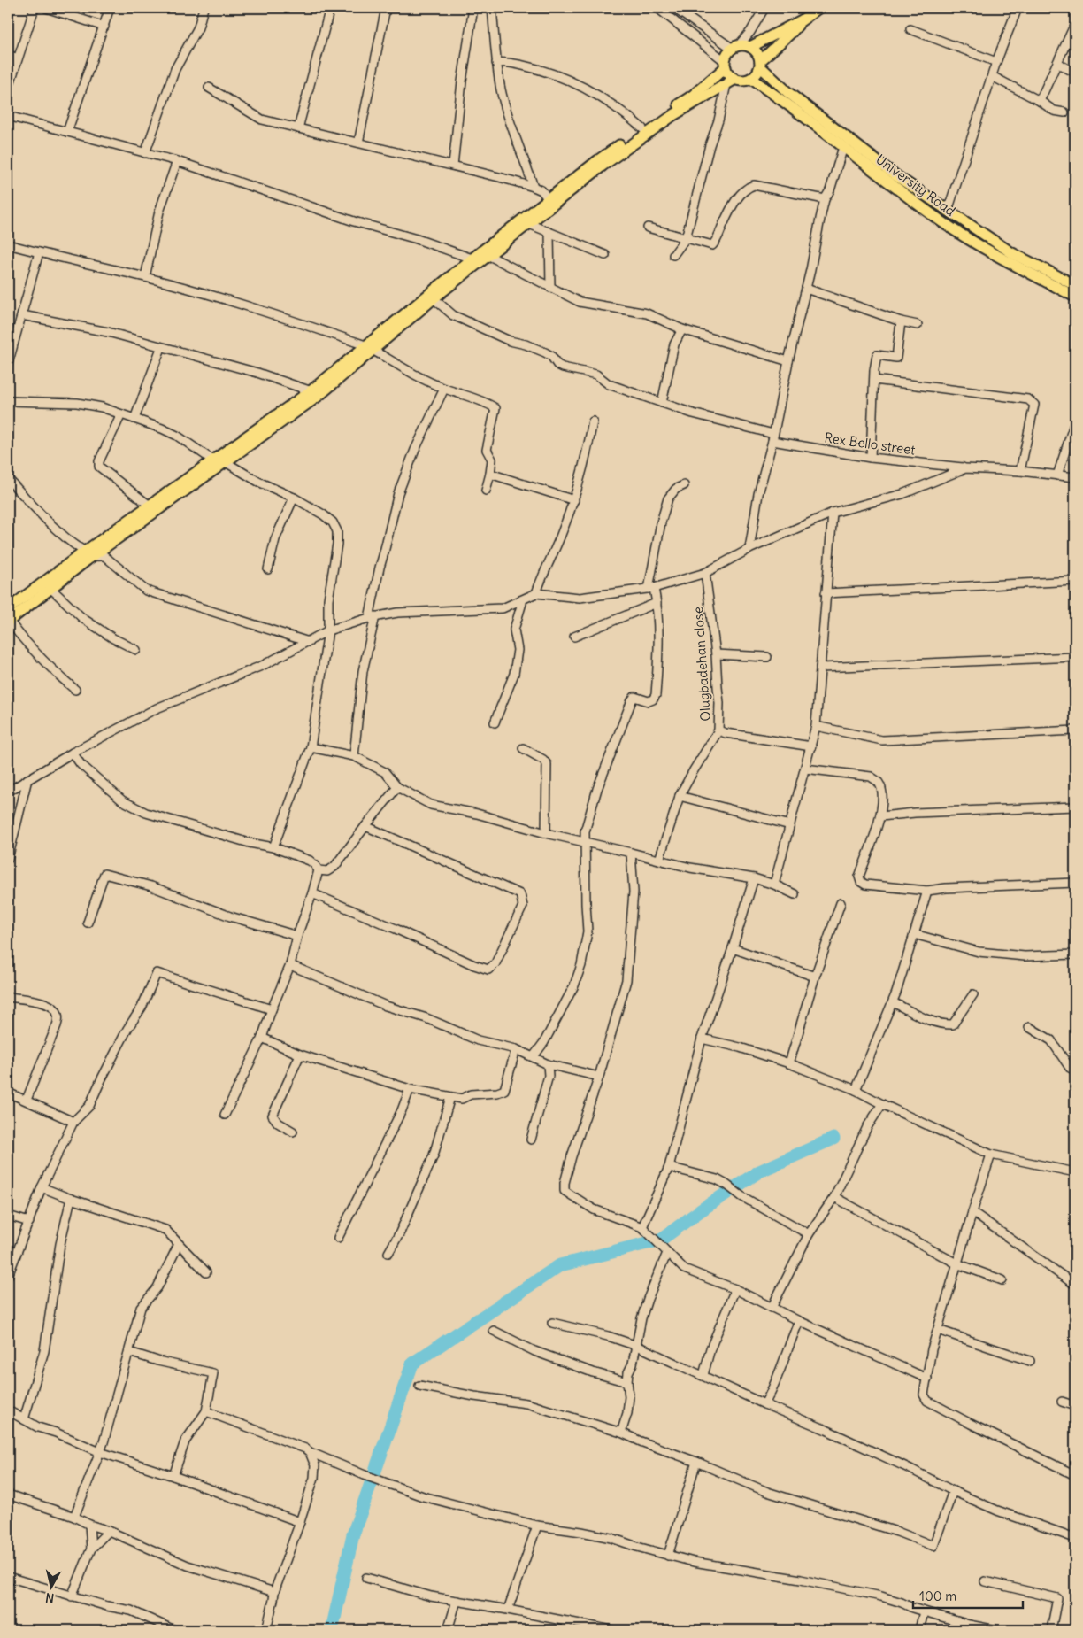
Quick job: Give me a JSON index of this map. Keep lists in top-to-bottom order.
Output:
{
  "streets": {
    "main road": ["University Road"],
    "street": ["Rex Bello street", "Olugbadehan close"]
  },
  "scale_bar": "100 m",
  "north": "bottom"
}
